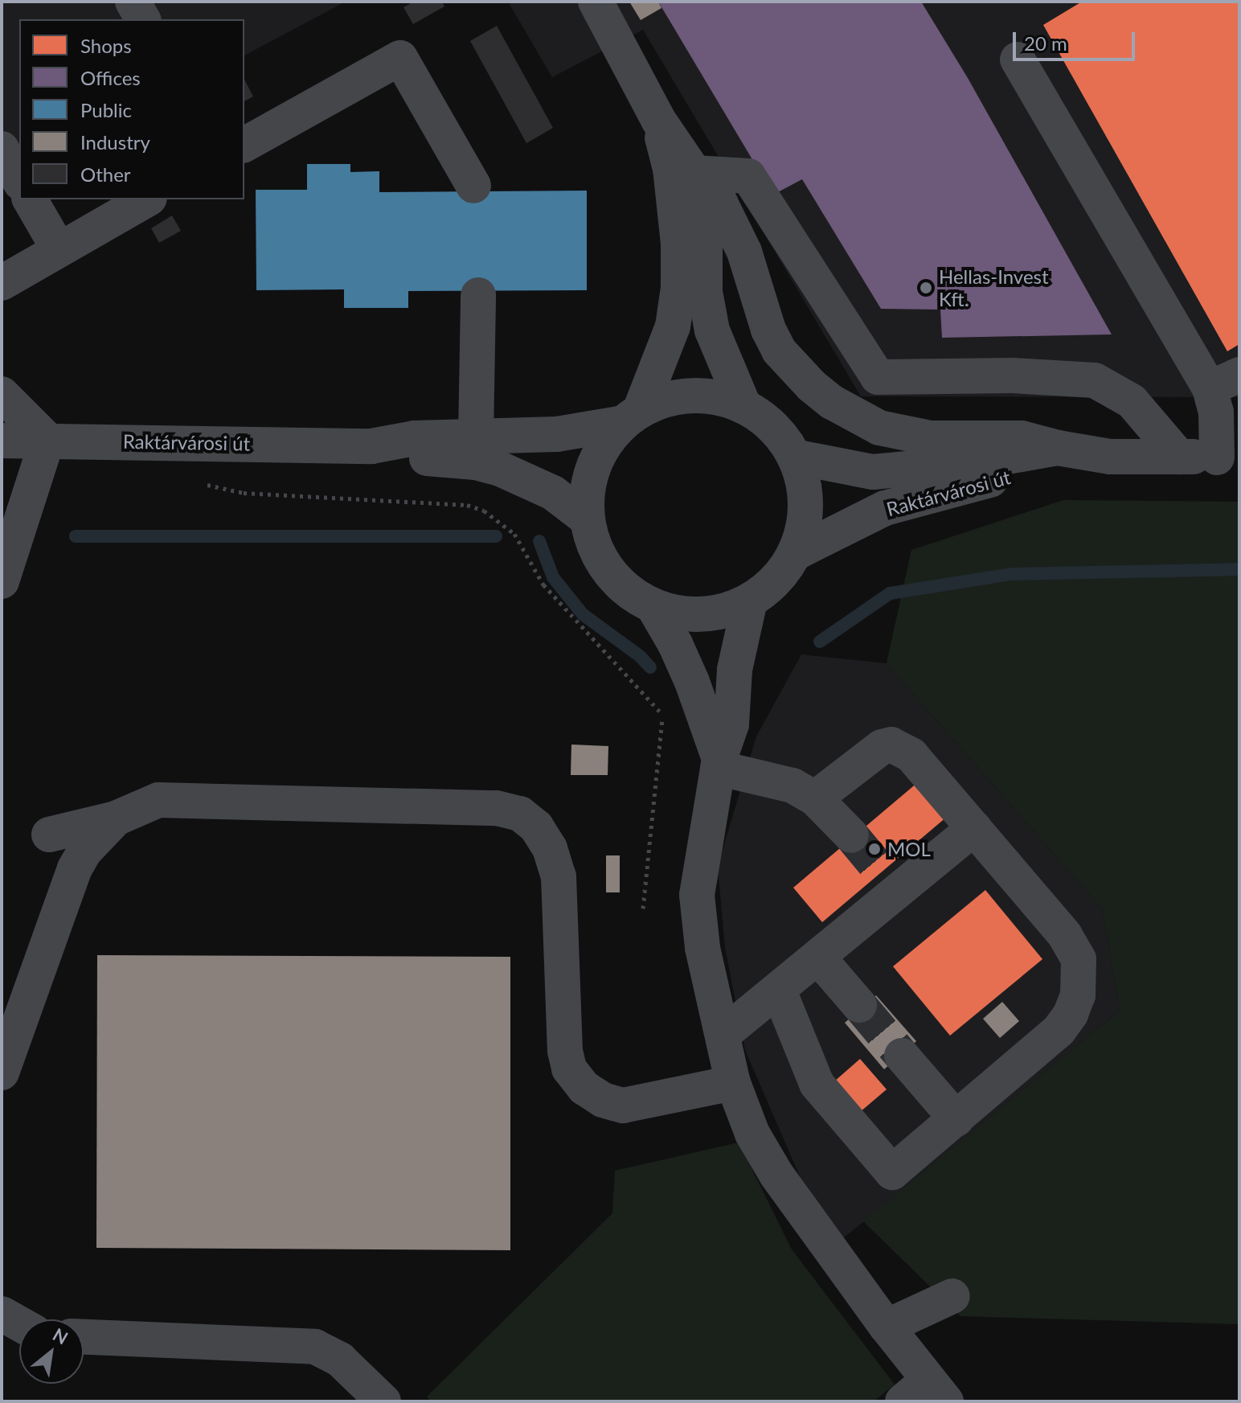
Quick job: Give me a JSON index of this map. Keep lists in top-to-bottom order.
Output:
{
  "streets": {
    "street": ["Raktárvárosi út"]
  },
  "places": ["Hellas-Invest Kft.", "MOL"],
  "legend": [
    "Shops",
    "Offices",
    "Public",
    "Industry",
    "Other"
  ],
  "scale_bar": "20 m",
  "north": "top right"
}
